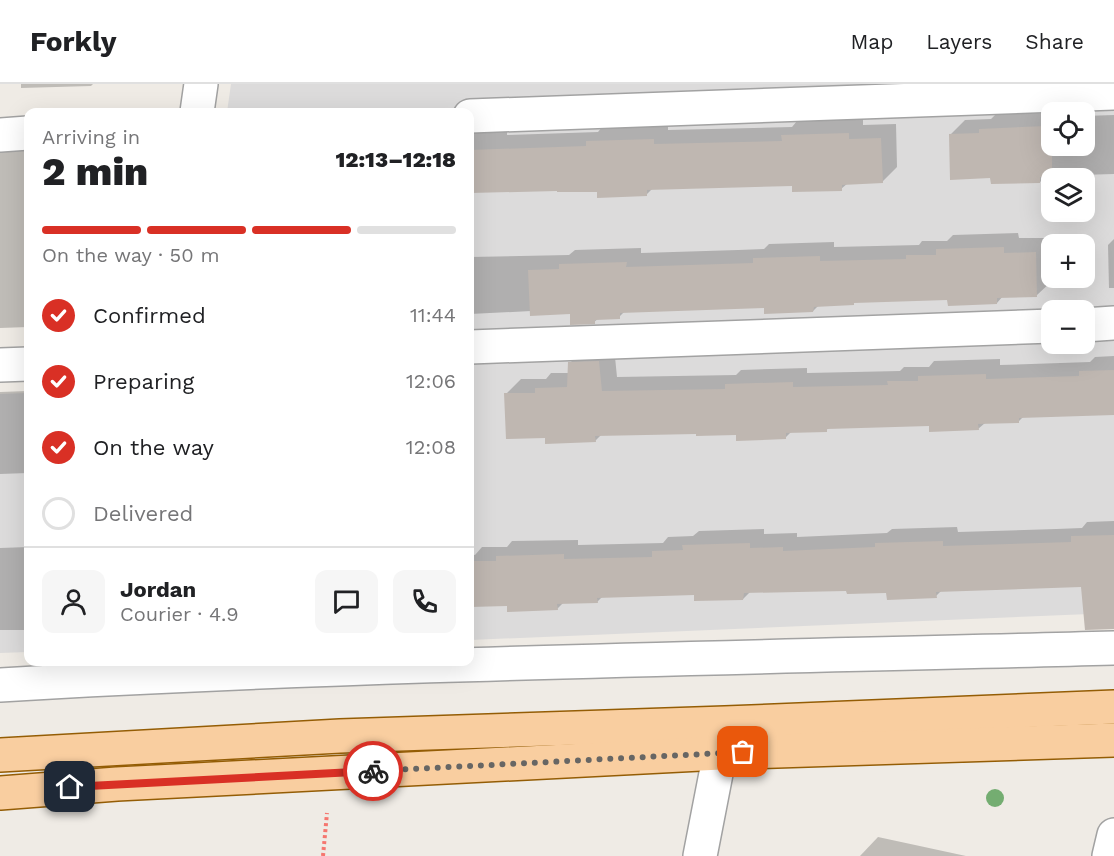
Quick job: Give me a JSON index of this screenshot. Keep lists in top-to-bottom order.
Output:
{
  "page": {
    "header": "Forkly",
    "nav": ["Map", "Layers", "Share"],
    "map_buttons": ["+", "−"],
    "heading": ["2 min", "Arriving in", "12:13–12:18"],
    "panel": ["Jordan", "Courier · 4.9"],
    "bar": "On the way · 50 m",
    "list": [
      ["Confirmed", "11:44"],
      ["Preparing", "12:06"],
      ["On the way", "12:08"],
      "Delivered"
    ]
  }
}
